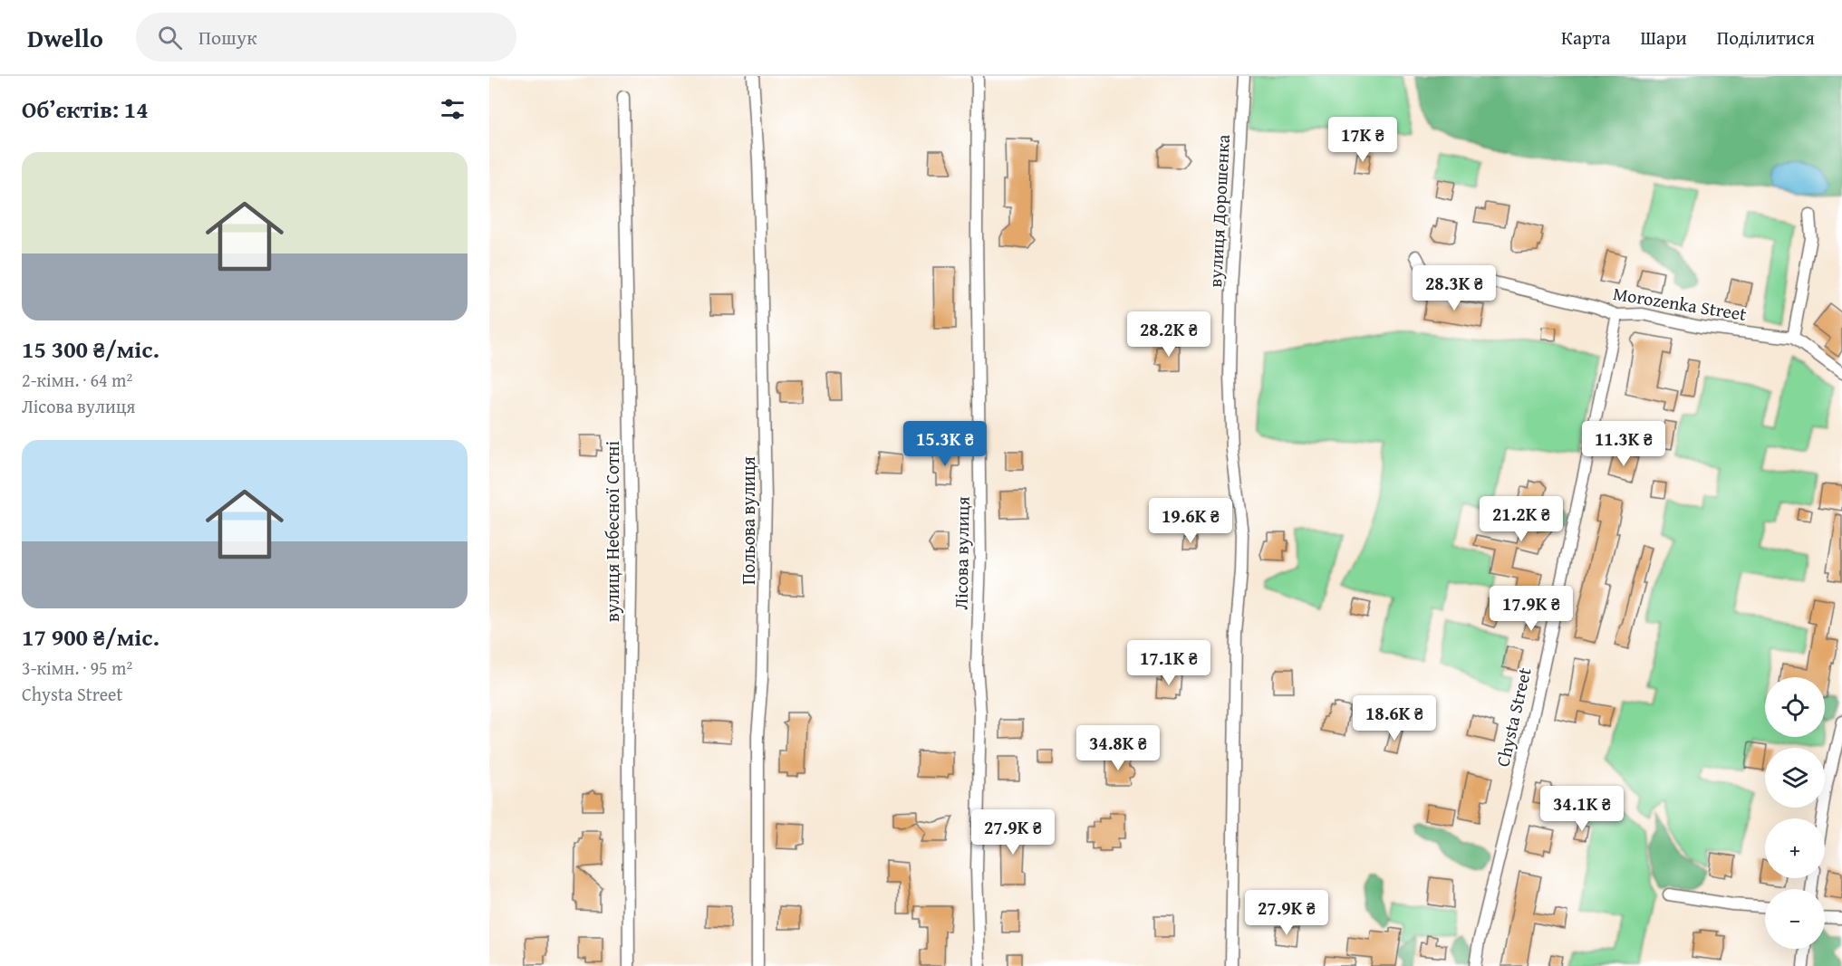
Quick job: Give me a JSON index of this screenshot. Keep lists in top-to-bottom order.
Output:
{
  "streets": {
    "street": [
      "вулиця Дорошенка",
      "Morozenka Street",
      "Польова вулиця",
      "вулиця Небесної Сотні",
      "Лісова вулиця",
      "Chysta Street"
    ]
  },
  "crossings": [
    ["Morozenka Street", "Chysta Street"]
  ],
  "page": {
    "header": "Dwello",
    "search": "Пошук",
    "nav": ["Карта", "Шари", "Поділитися"],
    "heading": "Об’єктів: 14",
    "price": [
      "17K ₴",
      "28.3K ₴",
      "28.2K ₴",
      "15.3K ₴",
      "11.3K ₴",
      "21.2K ₴",
      "19.6K ₴",
      "17.9K ₴",
      "17.1K ₴",
      "18.6K ₴",
      "34.8K ₴",
      "34.1K ₴",
      "27.9K ₴",
      "27.9K ₴"
    ],
    "list": [
      {
        "name": "15 300 ₴/міс.",
        "note": "2-кімн. · 64 m² · Лісова вулиця"
      },
      {
        "name": "17 900 ₴/міс.",
        "note": "3-кімн. · 95 m² · Chysta Street"
      }
    ],
    "map_buttons": ["+", "−"]
  }
}
